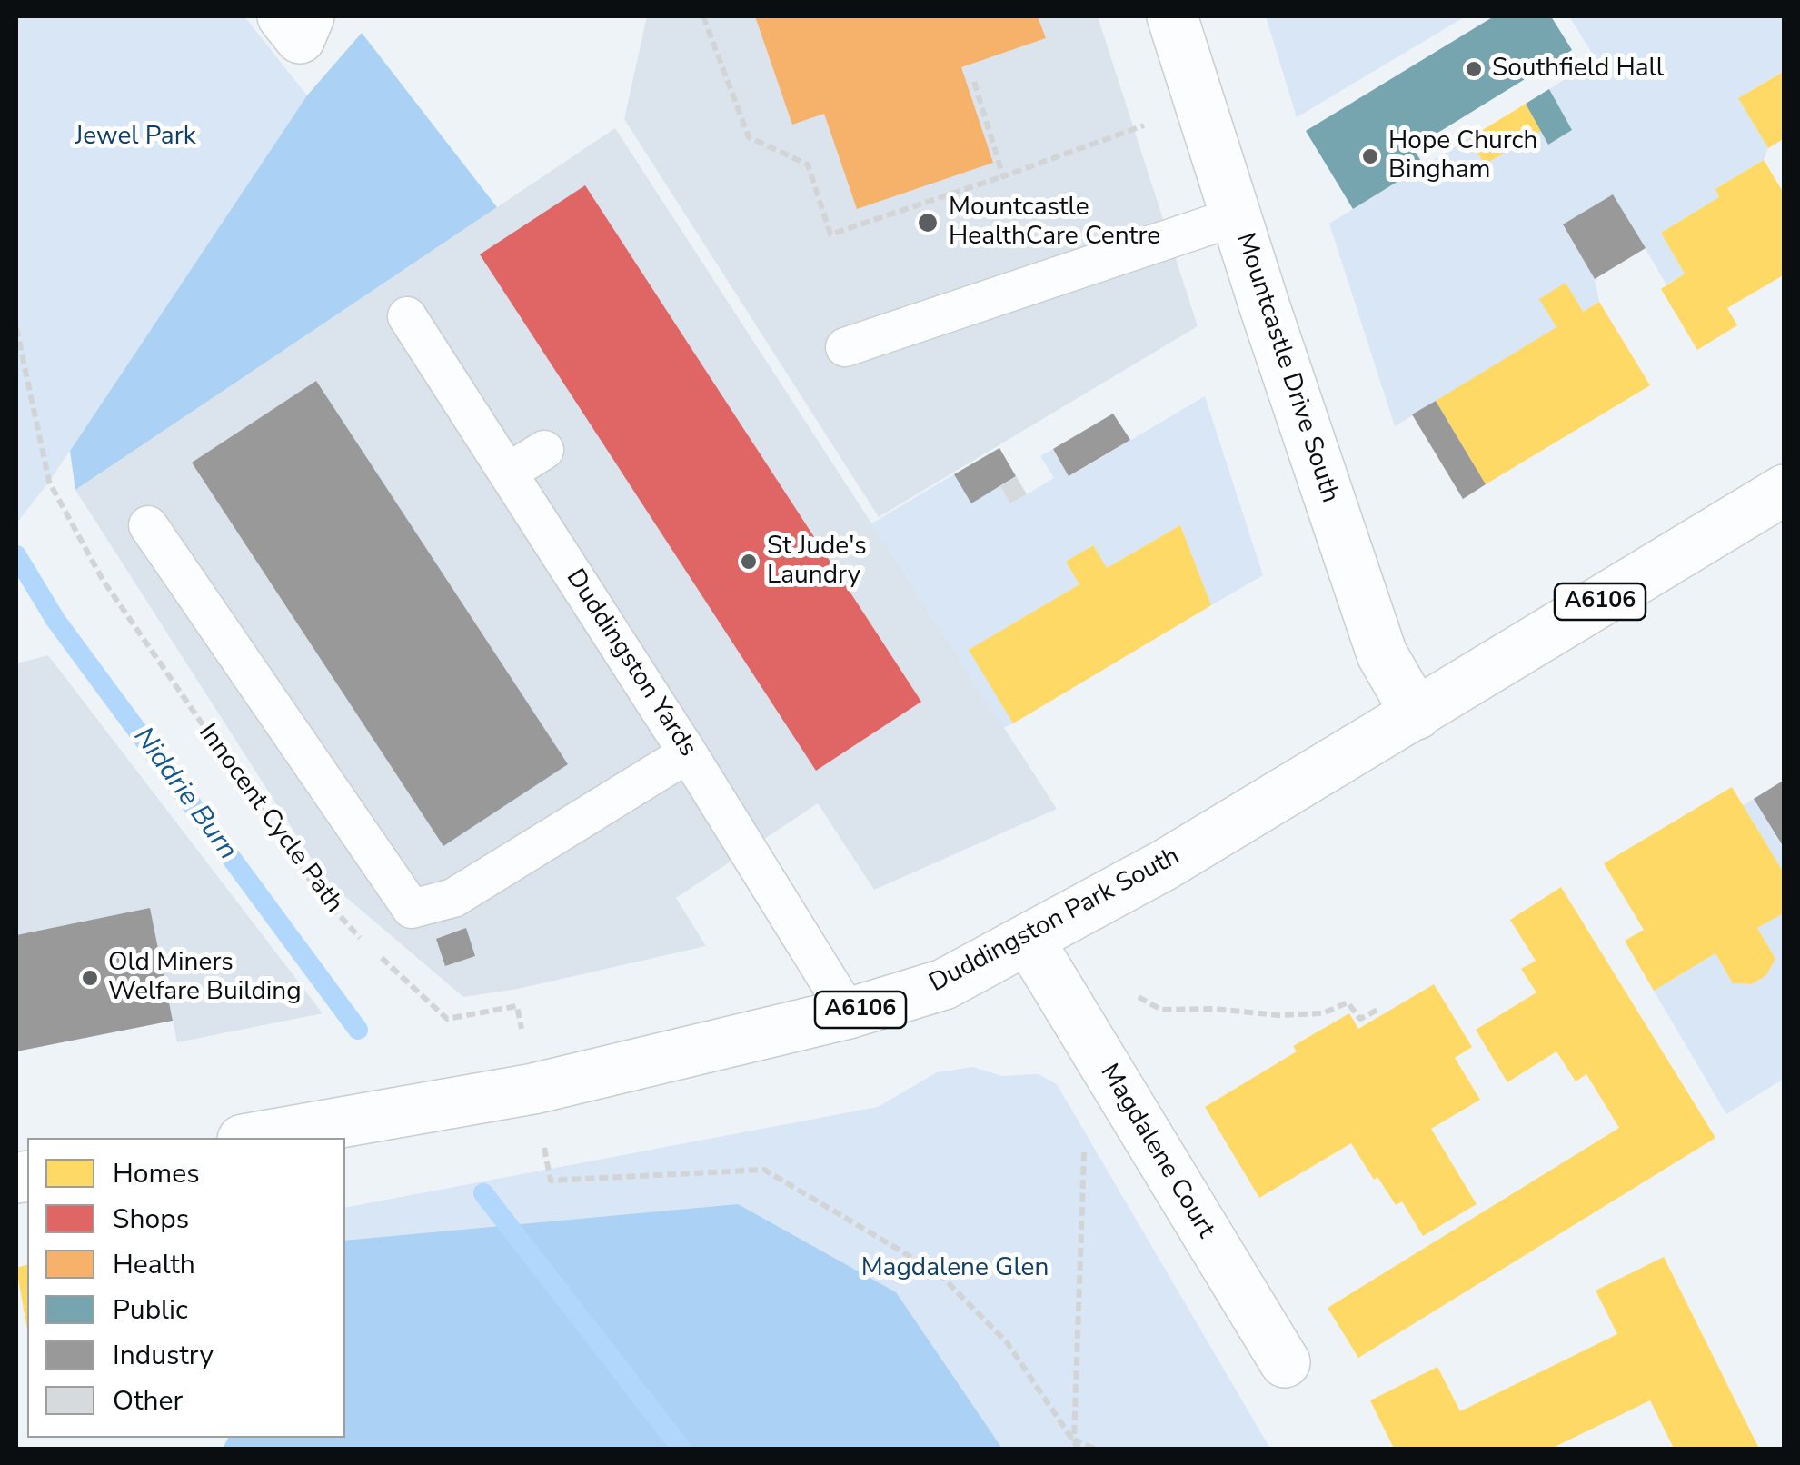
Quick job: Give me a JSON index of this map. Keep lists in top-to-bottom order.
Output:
{
  "streets": {
    "main road": [
      "Mountcastle Drive South",
      "A6106",
      "Duddingston Park South",
      "Magdalene Court"
    ],
    "lane": ["Duddingston Yards"],
    "path": ["Innocent Cycle Path"]
  },
  "crossings": [
    ["Mountcastle Drive South", "Duddingston Park South"],
    ["Duddingston Yards", "Duddingston Park South"],
    ["Duddingston Park South", "Magdalene Court"]
  ],
  "water": ["Niddrie Burn"],
  "parks": ["Jewel Park", "Magdalene Glen"],
  "places": [
    "Southfield Hall",
    "Hope Church Bingham",
    "Mountcastle HealthCare Centre",
    "St Jude's Laundry",
    "Old Miners Welfare Building"
  ],
  "legend": [
    "Homes",
    "Shops",
    "Health",
    "Public",
    "Industry",
    "Other"
  ]
}
